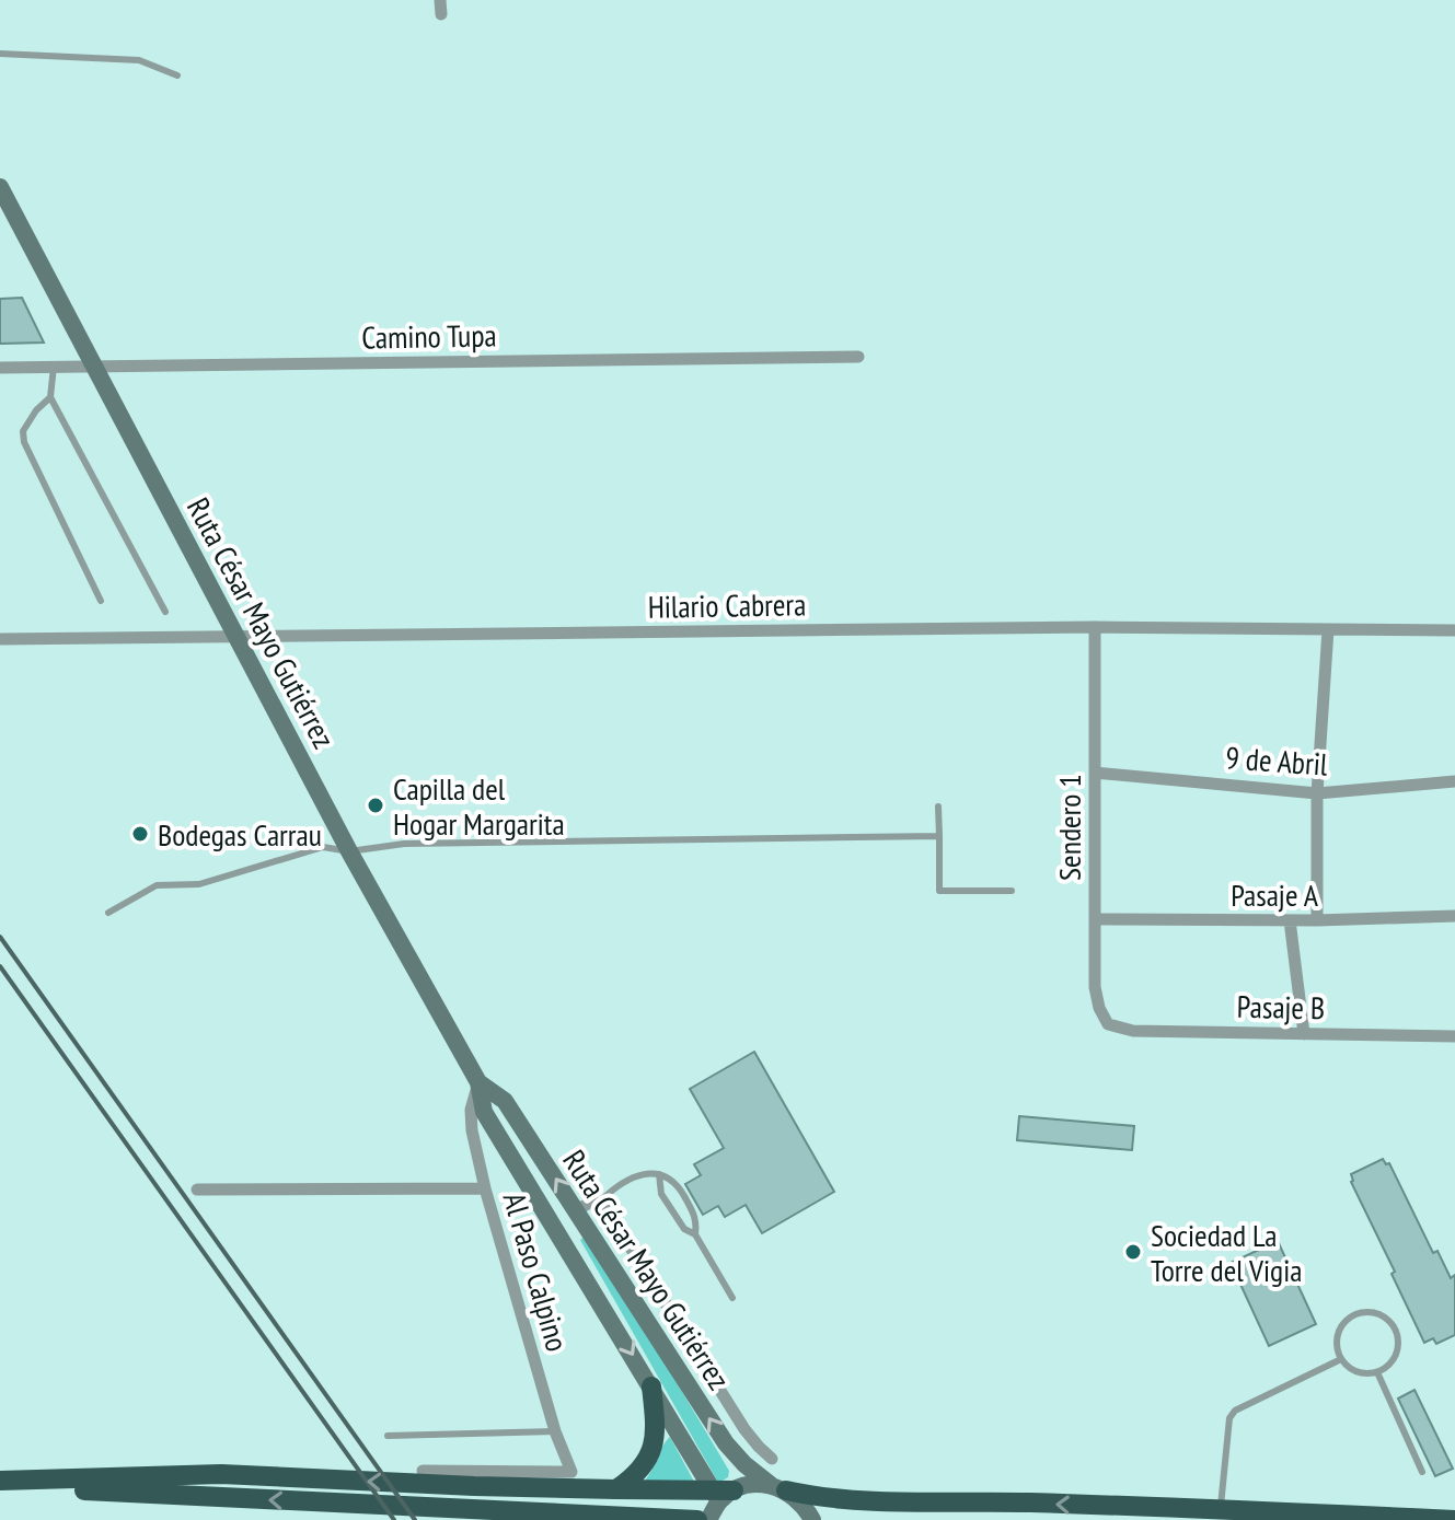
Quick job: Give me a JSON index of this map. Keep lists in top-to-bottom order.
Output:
{
  "streets": {
    "main road": ["Ruta César Mayo Gutiérrez"],
    "street": [
      "Camino Tupa",
      "Hilario Cabrera",
      "9 de Abril",
      "Sendero 1",
      "Pasaje A",
      "Pasaje B",
      "Al Paso Calpino"
    ]
  },
  "crossings": [
    ["Camino Tupa", "Ruta César Mayo Gutiérrez"],
    ["Hilario Cabrera", "Ruta César Mayo Gutiérrez"],
    ["Hilario Cabrera", "Sendero 1"],
    ["Ruta César Mayo Gutiérrez", "Al Paso Calpino"],
    ["9 de Abril", "Sendero 1"],
    ["Sendero 1", "Pasaje A"],
    ["Sendero 1", "Pasaje B"]
  ],
  "places": ["Capilla del Hogar Margarita", "Bodegas Carrau", "Sociedad La Torre del Vigia"]
}
